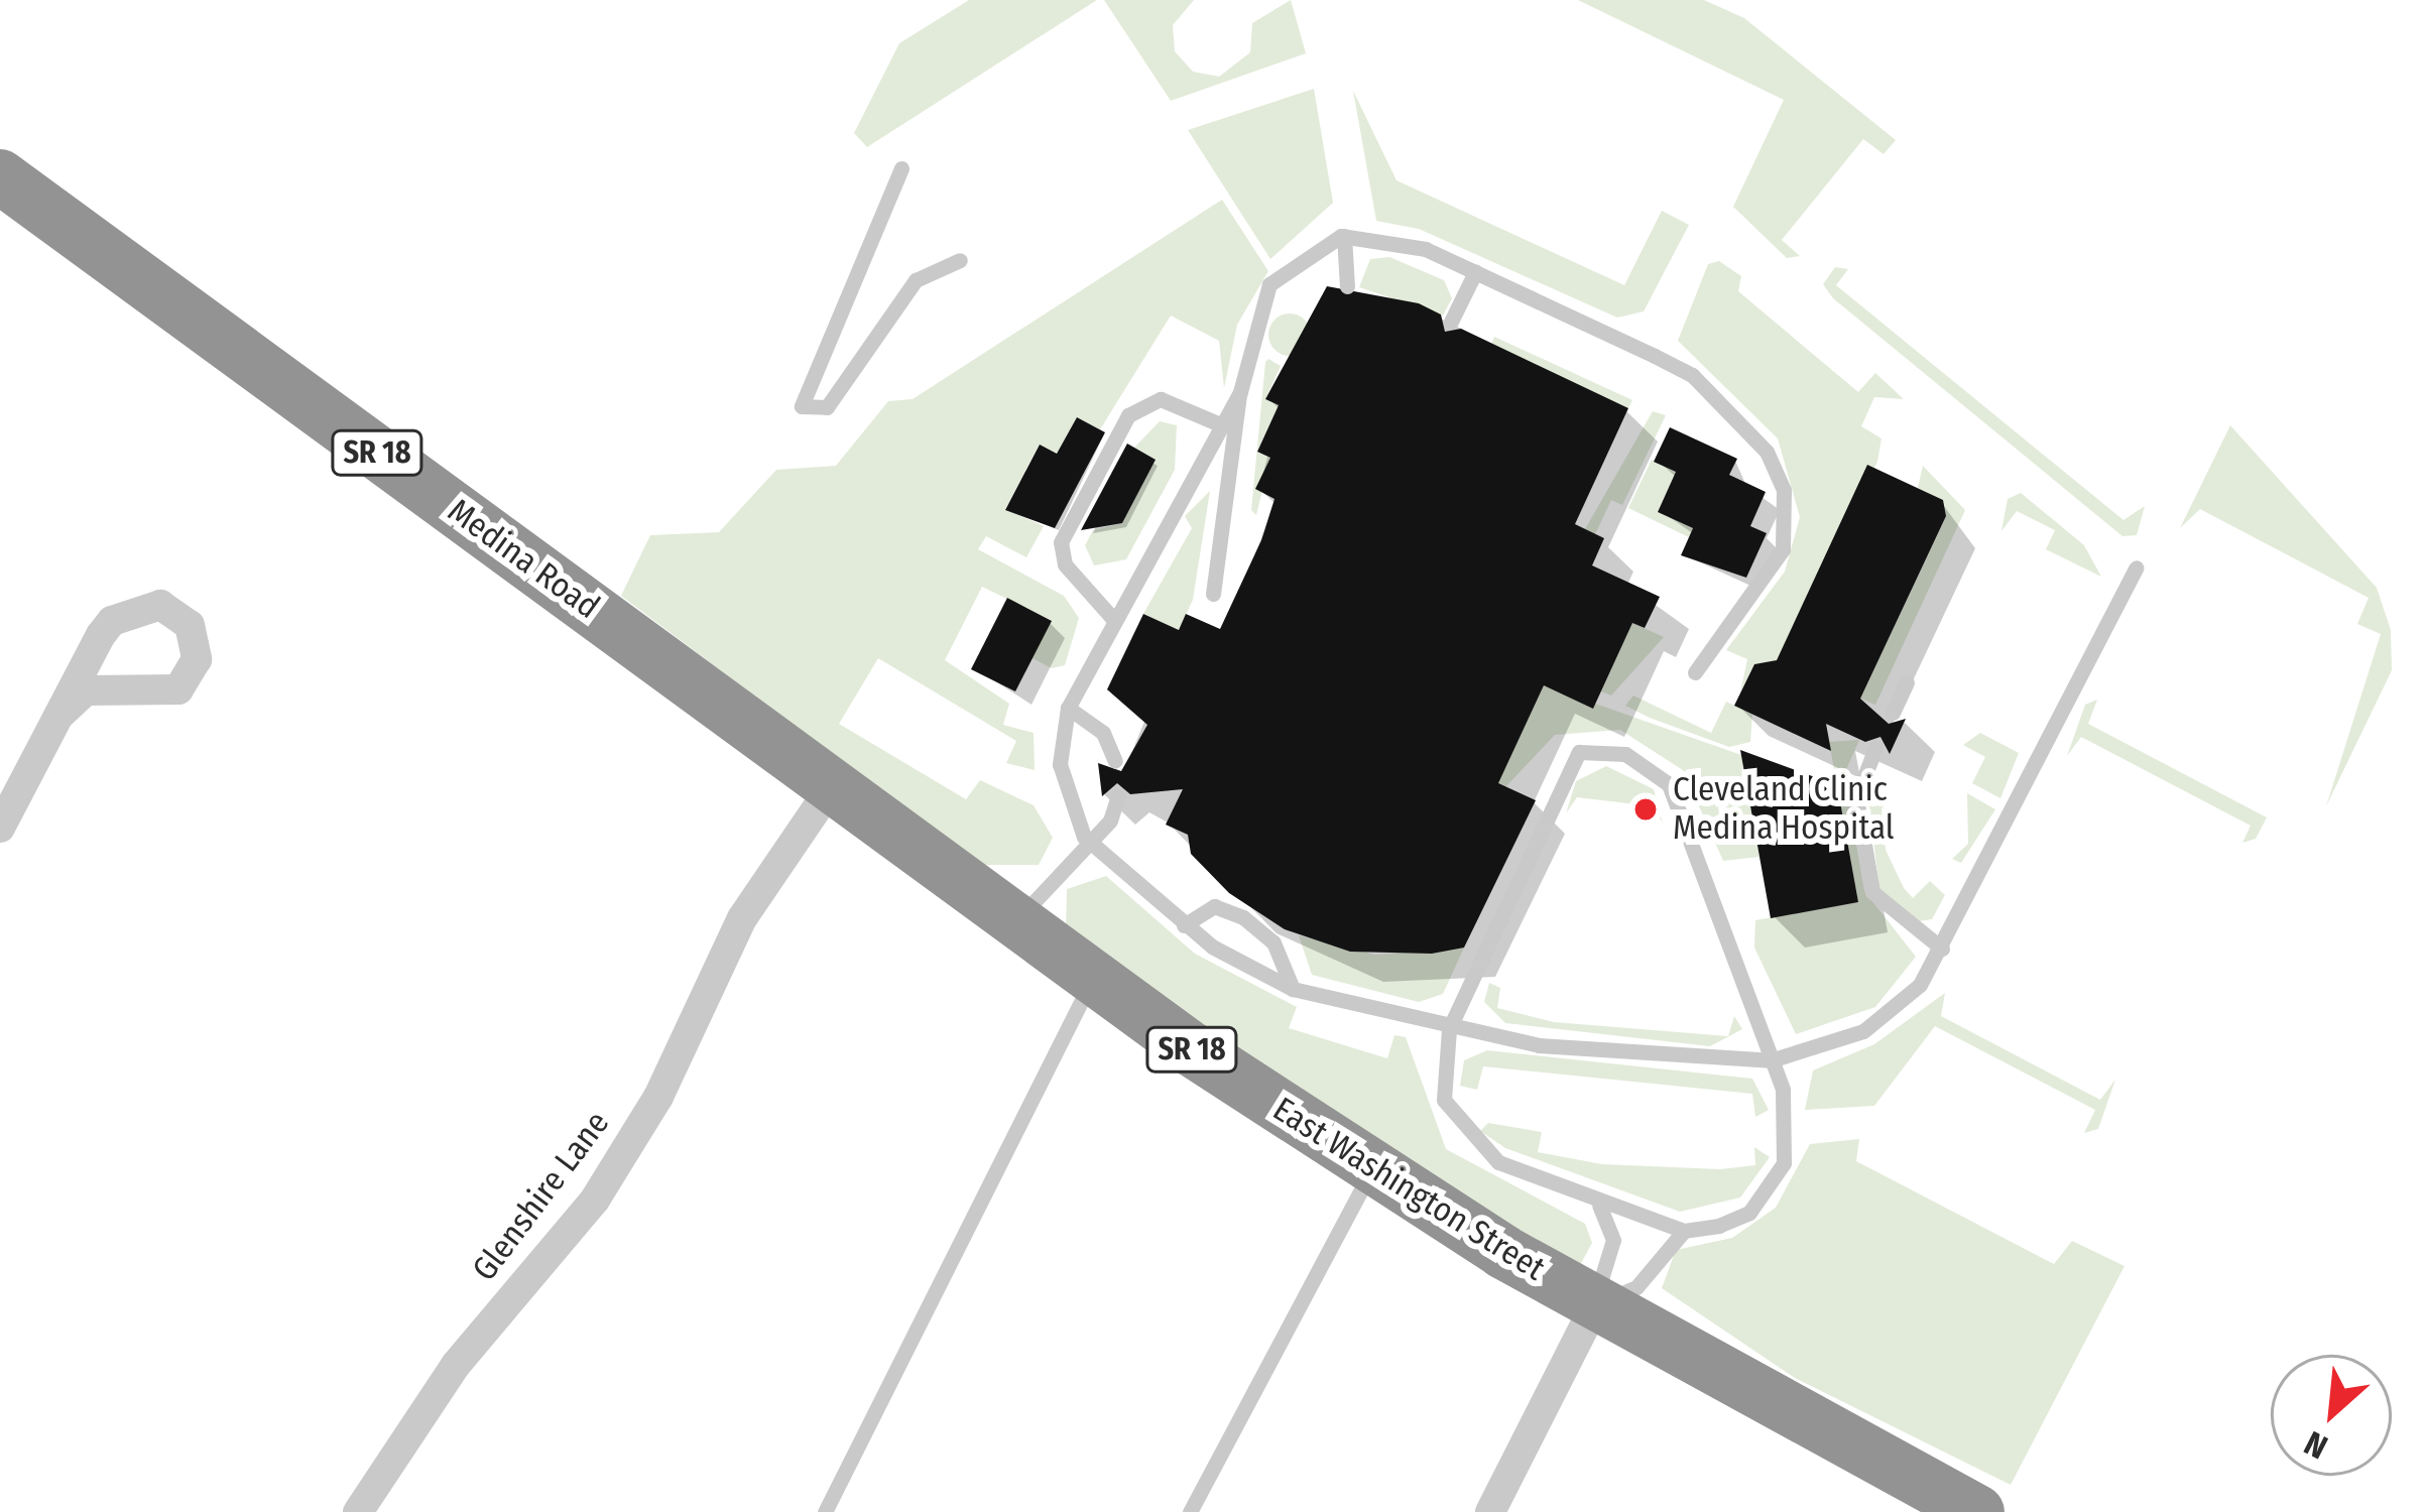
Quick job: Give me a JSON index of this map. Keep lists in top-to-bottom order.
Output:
{
  "streets": {
    "highway": ["SR 18", "Medina Road", "East Washington Street"],
    "street": ["Glenshire Lane"]
  },
  "crossings": [
    ["Medina Road", "East Washington Street"],
    ["East Washington Street", "Glenshire Lane"]
  ],
  "places": ["Cleveland Clinic Medina Hospital"],
  "north": "bottom left"
}
